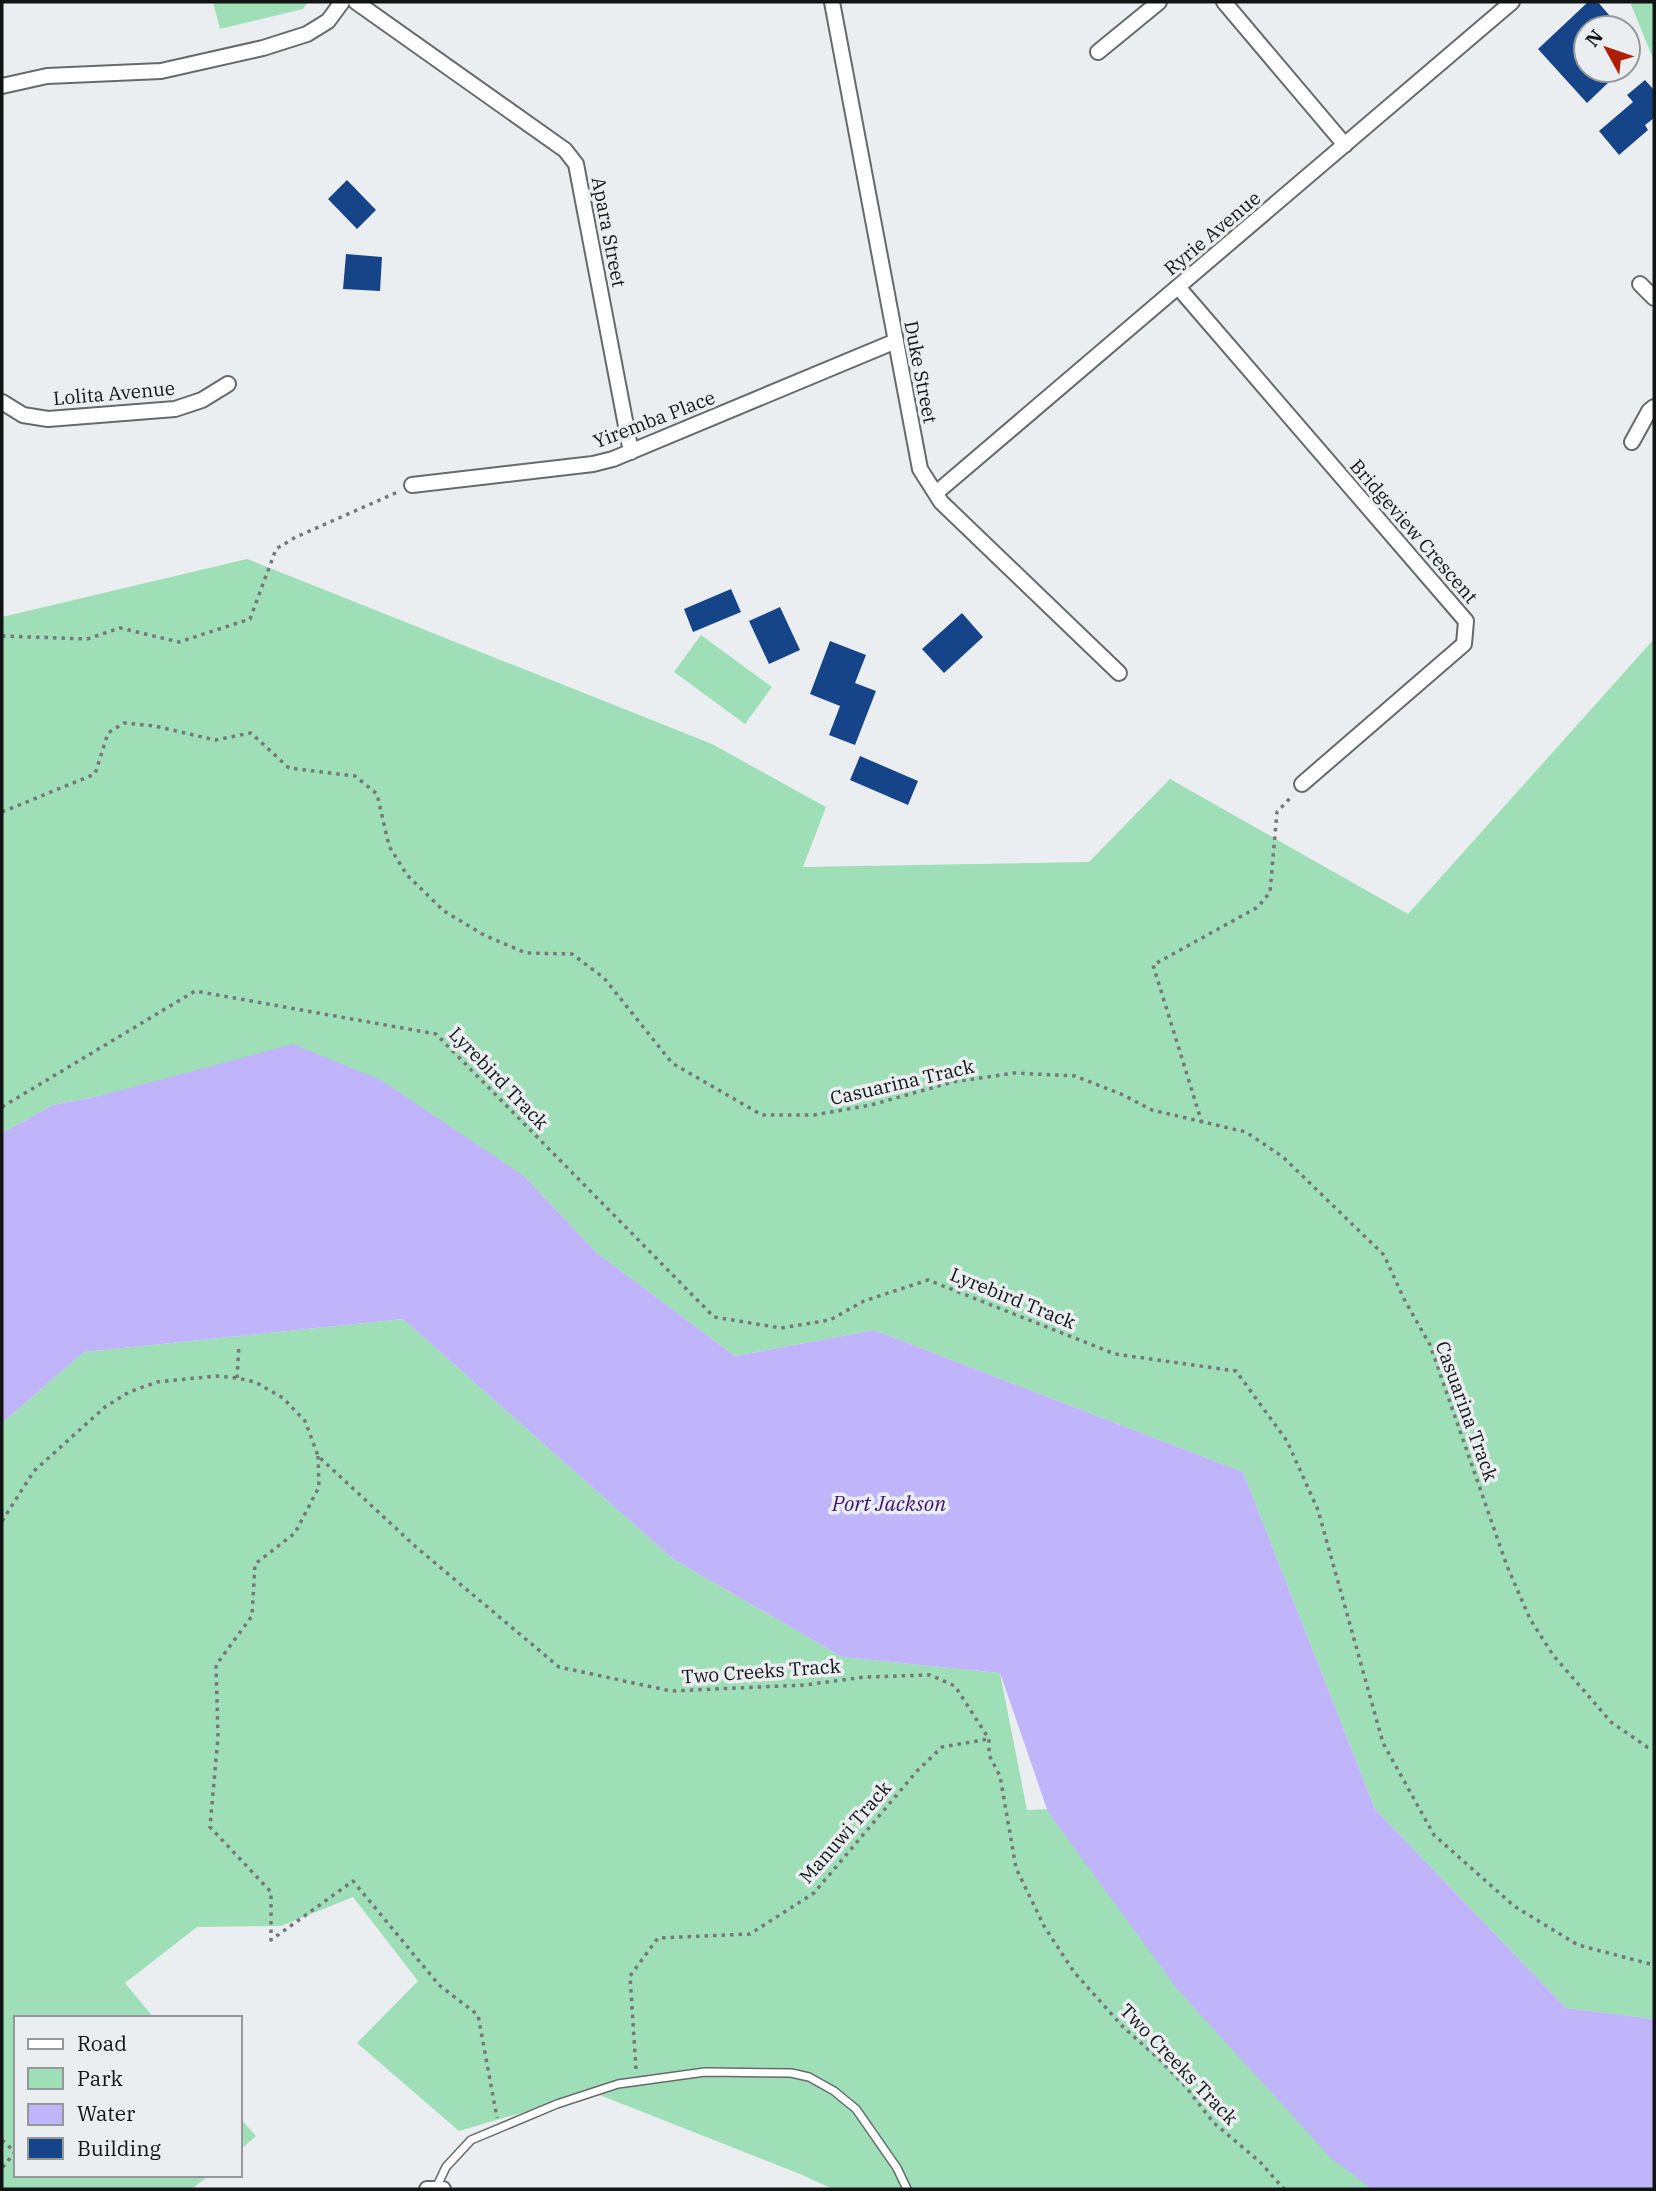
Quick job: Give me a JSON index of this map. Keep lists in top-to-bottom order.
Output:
{
  "streets": {
    "street": [
      "Apara Street",
      "Ryrie Avenue",
      "Duke Street",
      "Lolita Avenue",
      "Yiremba Place",
      "Bridgeview Crescent"
    ],
    "path": [
      "Lyrebird Track",
      "Casuarina Track",
      "Two Creeks Track",
      "Manuwi Track"
    ]
  },
  "crossings": [
    ["Apara Street", "Yiremba Place"],
    ["Ryrie Avenue", "Duke Street"],
    ["Ryrie Avenue", "Bridgeview Crescent"],
    ["Duke Street", "Yiremba Place"],
    ["Two Creeks Track", "Manuwi Track"]
  ],
  "water": ["Port Jackson"],
  "legend": [
    "Road",
    "Park",
    "Water",
    "Building"
  ],
  "north": "top left"
}
